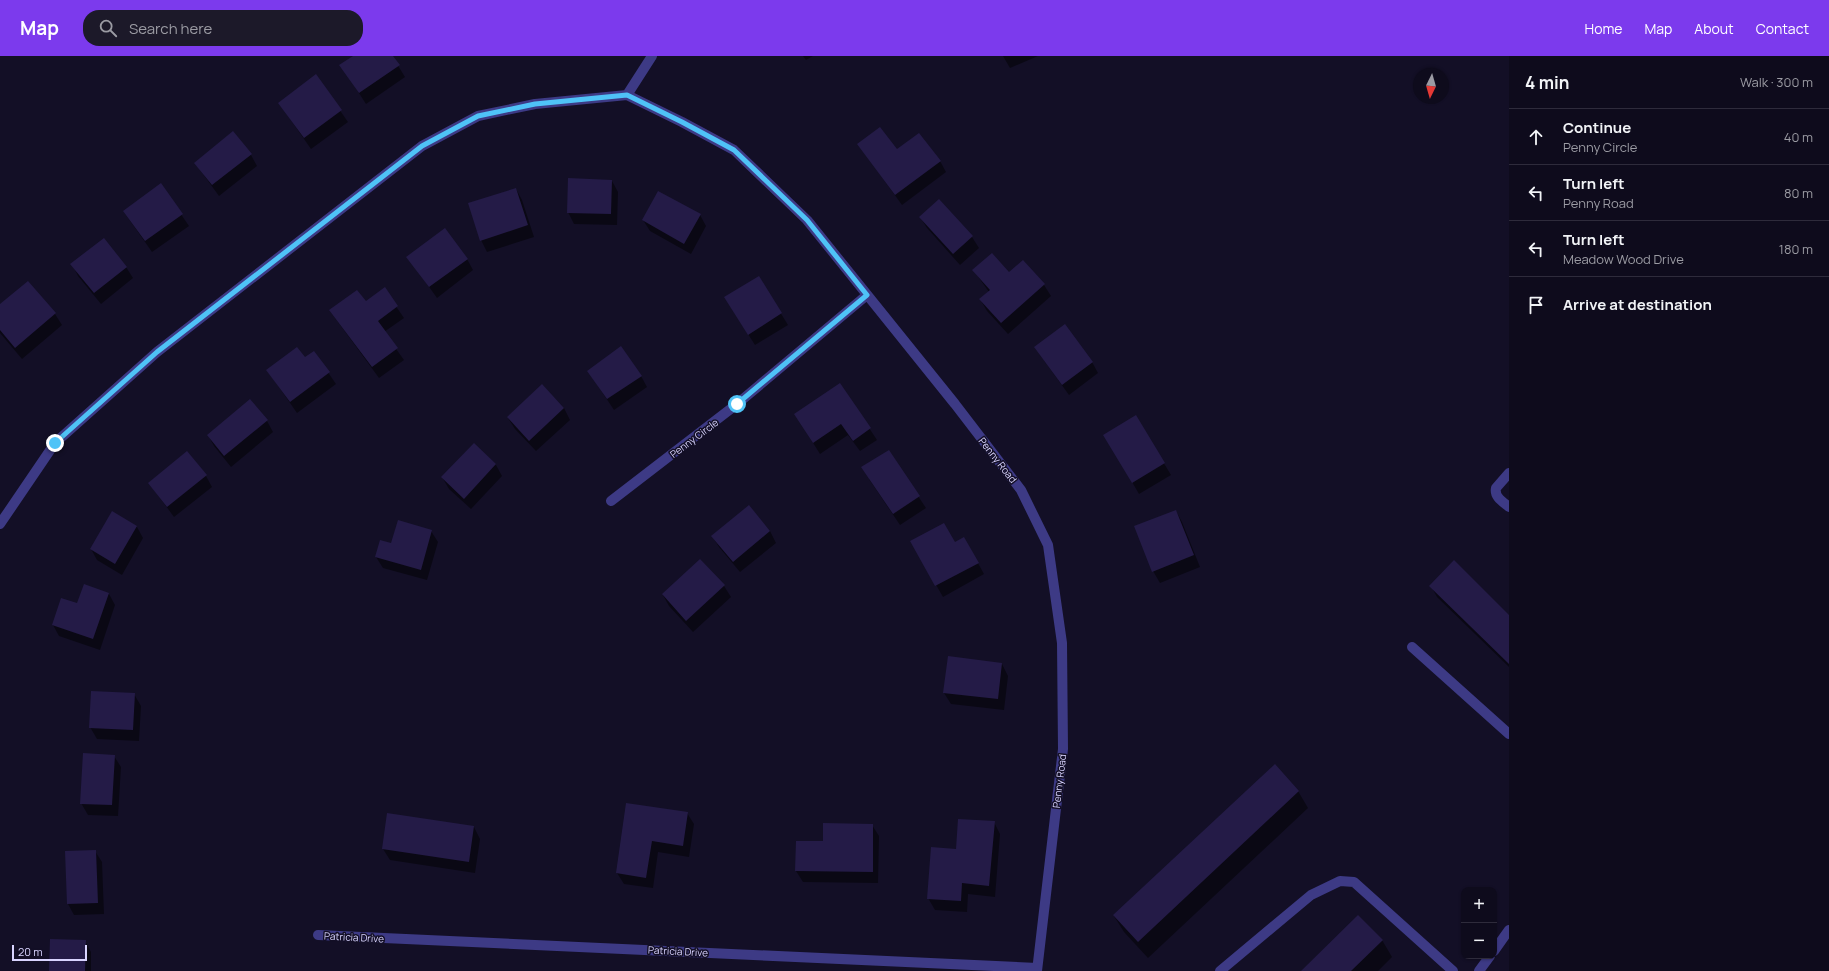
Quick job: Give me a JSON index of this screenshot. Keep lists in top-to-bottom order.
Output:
{
  "streets": {
    "street": ["Penny Circle", "Penny Road", "Patricia Drive"]
  },
  "crossings": [
    ["Penny Circle", "Penny Road"],
    ["Penny Road", "Patricia Drive"]
  ],
  "scale_bar": "20 m",
  "north": "bottom",
  "page": {
    "header": "Map",
    "search": "Search here",
    "nav": [
      "Home",
      "Map",
      "About",
      "Contact"
    ],
    "heading": ["4 min", "Walk · 300 m"],
    "list": [
      ["Continue", "Penny Circle", "40 m"],
      ["Turn left", "Penny Road", "80 m"],
      ["Turn left", "Meadow Wood Drive", "180 m"],
      "Arrive at destination"
    ],
    "map_buttons": ["+", "−"],
    "scale": "20 m"
  }
}
